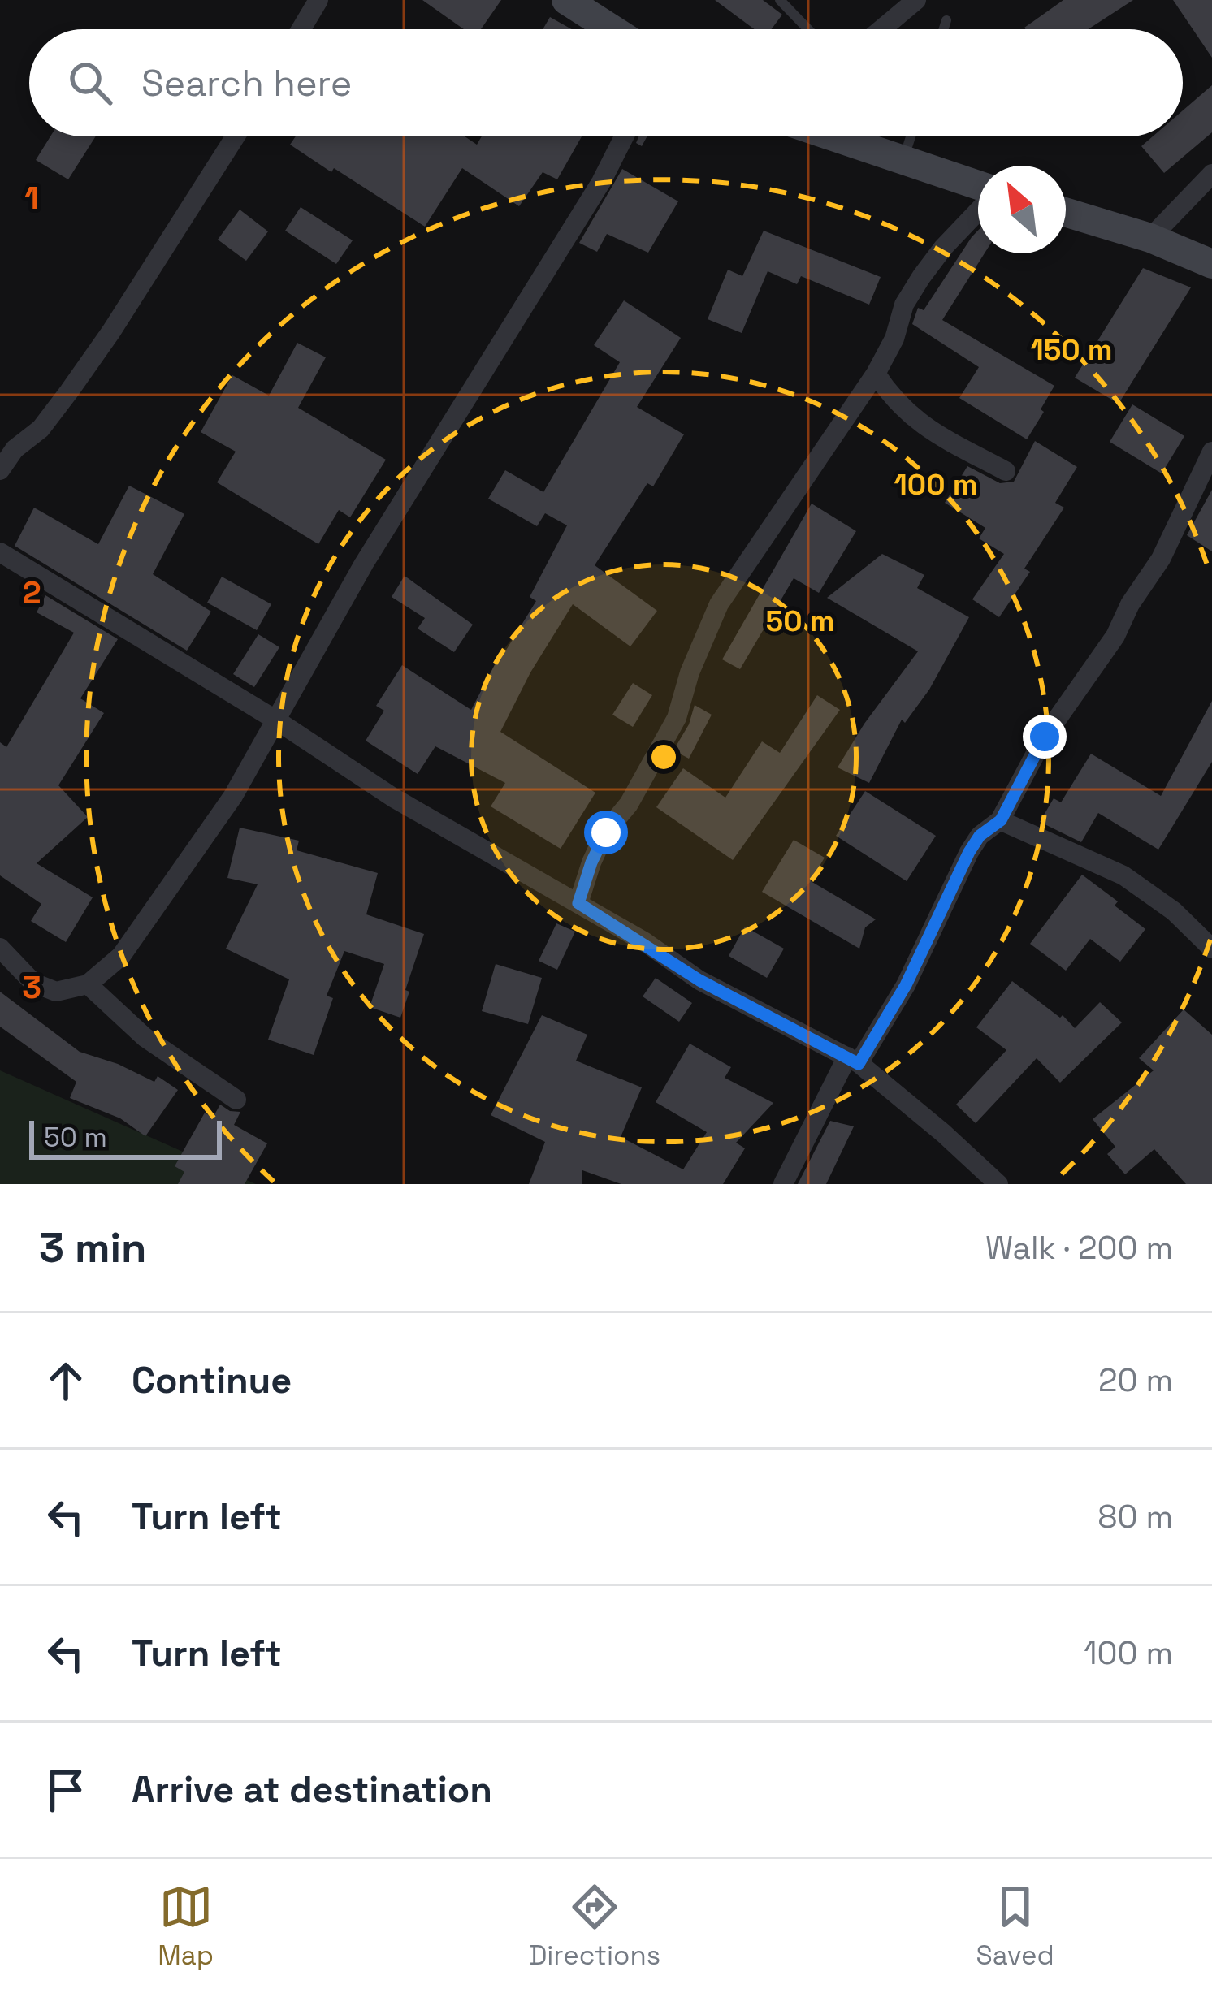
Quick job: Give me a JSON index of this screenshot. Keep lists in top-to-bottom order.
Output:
{
  "scale_bar": "50 m",
  "north": "top left",
  "page": {
    "search": "Search here",
    "scale": "50 m",
    "heading": ["3 min", "Walk · 200 m"],
    "list": [
      ["Continue", "20 m"],
      ["Turn left", "80 m"],
      ["Turn left", "100 m"],
      "Arrive at destination"
    ],
    "nav": ["Map", "Directions", "Saved"]
  },
  "grid": {
    "rows": ["1", "2", "3"]
  },
  "rings": ["150 m", "100 m", "50 m"]
}
